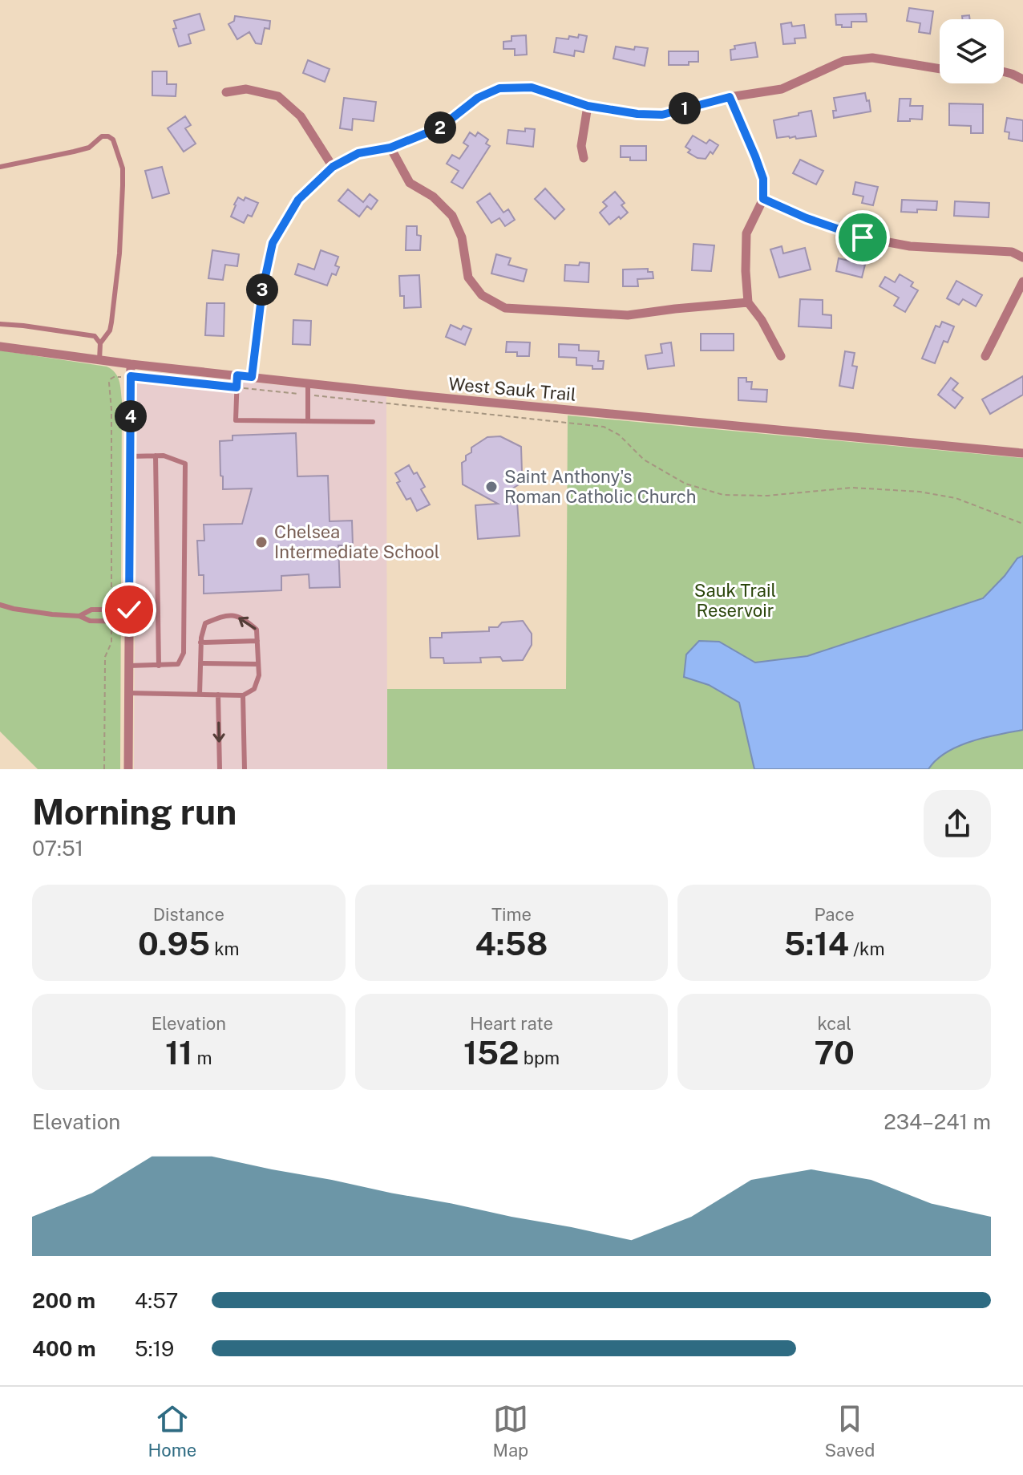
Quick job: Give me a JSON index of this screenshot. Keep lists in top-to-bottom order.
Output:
{
  "streets": {
    "street": ["West Sauk Trail"]
  },
  "parks": ["Sauk Trail Reservoir"],
  "places": ["Saint Anthony's Roman Catholic Church", "Chelsea Intermediate School"],
  "page": {
    "pins": [
      "1",
      "2",
      "3",
      "4"
    ],
    "heading": ["Morning run", "07:51"],
    "stats": [
      ["Distance", "0.95 km"],
      ["Time", "4:58"],
      ["Pace", "5:14 /km"],
      ["Elevation", "11 m"],
      ["Heart rate", "152 bpm"],
      ["kcal", "70"]
    ],
    "chart": ["Elevation", "234–241 m"],
    "list": [
      {
        "name": "200 m",
        "note": "4:57"
      },
      {
        "name": "400 m",
        "note": "5:19"
      }
    ],
    "tabs": ["Home", "Map", "Saved"]
  }
}
